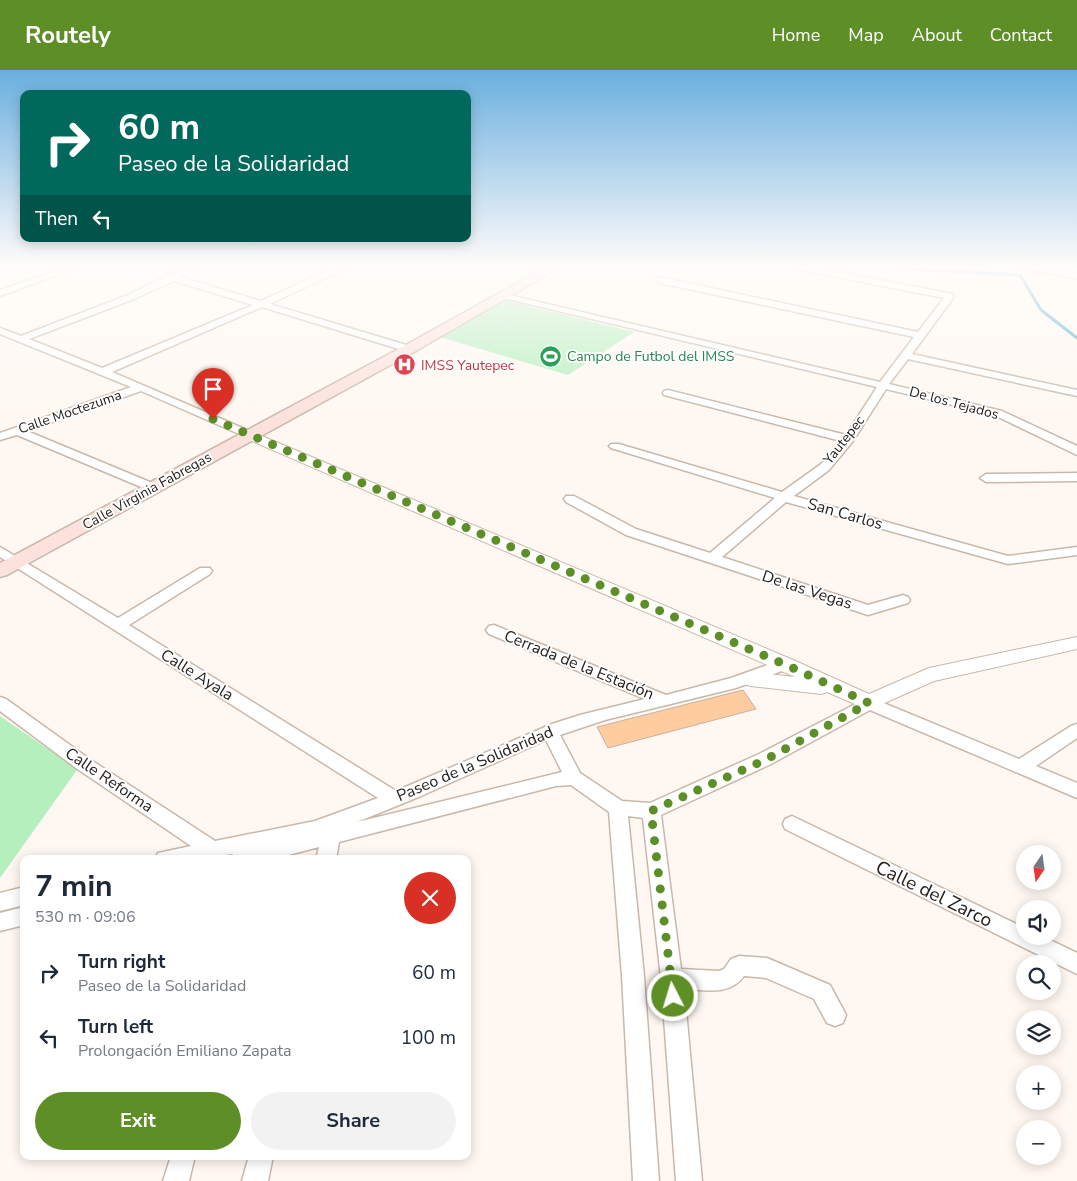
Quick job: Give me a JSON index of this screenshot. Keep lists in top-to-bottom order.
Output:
{
  "streets": {
    "main road": ["Calle Virginia Fabregas"],
    "street": [
      "De los Tejados",
      "Calle Moctezuma",
      "Yautepec",
      "San Carlos",
      "De las Vegas",
      "Cerrada de la Estación",
      "Calle Ayala",
      "Paseo de la Solidaridad",
      "Calle Reforma",
      "Calle del Zarco"
    ]
  },
  "crossings": [
    ["De los Tejados", "Yautepec"],
    ["Yautepec", "San Carlos"],
    ["Yautepec", "De las Vegas"],
    ["Calle Virginia Fabregas", "Calle Ayala"],
    ["Cerrada de la Estación", "Paseo de la Solidaridad"],
    ["Calle Ayala", "Paseo de la Solidaridad"],
    ["Paseo de la Solidaridad", "Calle Reforma"]
  ],
  "places": {
    "sports": ["Campo de Futbol del IMSS"],
    "hospital": ["IMSS Yautepec"]
  },
  "north": "bottom",
  "page": {
    "header": "Routely",
    "nav": [
      "Home",
      "Map",
      "About",
      "Contact"
    ],
    "turn": ["60 m", "Paseo de la Solidaridad"],
    "then": "Then",
    "map_buttons": ["+", "−"],
    "heading": ["7 min", "530 m · 09:06"],
    "list": [
      {
        "name": "Turn right",
        "note": "Paseo de la Solidaridad",
        "value": "60 m"
      },
      {
        "name": "Turn left",
        "note": "Prolongación Emiliano Zapata",
        "value": "100 m"
      }
    ],
    "buttons": ["Exit", "Share"]
  }
}
